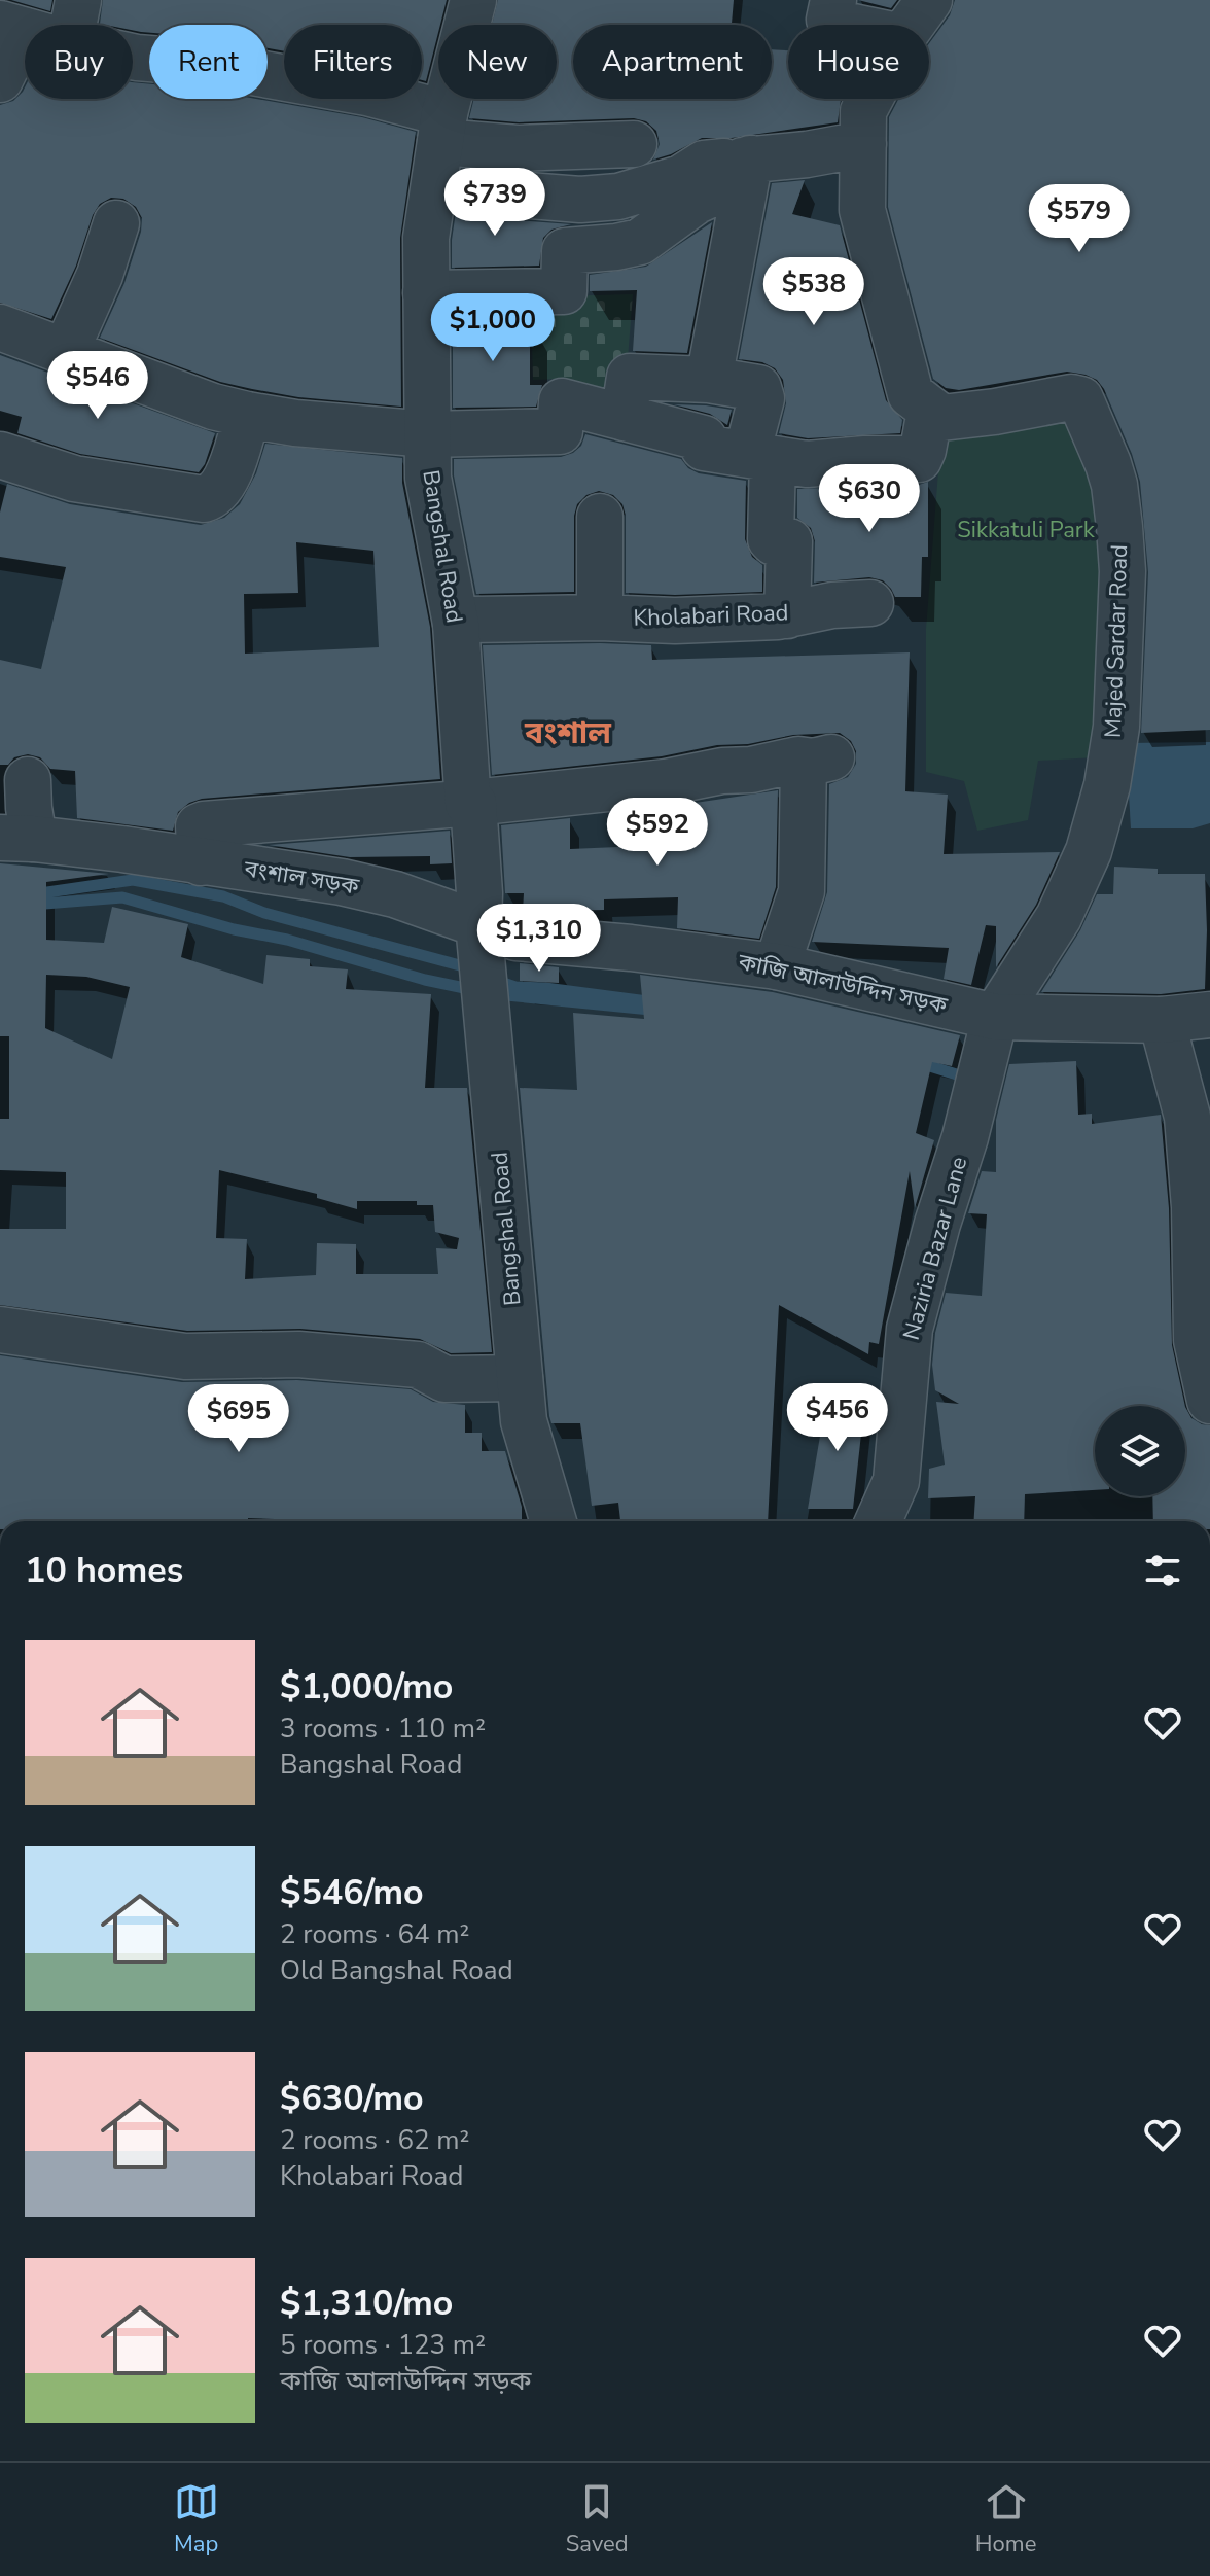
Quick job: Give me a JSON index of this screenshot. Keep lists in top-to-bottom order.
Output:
{
  "streets": {
    "street": [
      "Bangshal Road",
      "Kholabari Road",
      "Majed Sardar Road",
      "বংশাল সড়ক",
      "কাজি আলাউদ্দিন সড়ক",
      "Naziria Bazar Lane"
    ]
  },
  "crossings": [
    ["Bangshal Road", "Kholabari Road"],
    ["Bangshal Road", "বংশাল সড়ক"],
    ["Bangshal Road", "কাজি আলাউদ্দিন সড়ক"],
    ["Majed Sardar Road", "কাজি আলাউদ্দিন সড়ক"],
    ["Majed Sardar Road", "Naziria Bazar Lane"],
    ["বংশাল সড়ক", "কাজি আলাউদ্দিন সড়ক"],
    ["কাজি আলাউদ্দিন সড়ক", "Naziria Bazar Lane"]
  ],
  "districts": ["বংশাল"],
  "parks": ["Sikkatuli Park"],
  "page": {
    "chip": [
      "Buy",
      "Rent",
      "Filters",
      "New",
      "Apartment",
      "House"
    ],
    "price": [
      "$739",
      "$579",
      "$538",
      "$1,000",
      "$546",
      "$630",
      "$592",
      "$1,310",
      "$456",
      "$695"
    ],
    "heading": "10 homes",
    "list": [
      {
        "name": "$1,000/mo",
        "note": "3 rooms · 110 m² · Bangshal Road"
      },
      {
        "name": "$546/mo",
        "note": "2 rooms · 64 m² · Old Bangshal Road"
      },
      {
        "name": "$630/mo",
        "note": "2 rooms · 62 m² · Kholabari Road"
      },
      {
        "name": "$1,310/mo",
        "note": "5 rooms · 123 m² · কাজি আলাউদ্দিন সড়ক"
      }
    ],
    "tabs": ["Map", "Saved", "Home"]
  }
}
